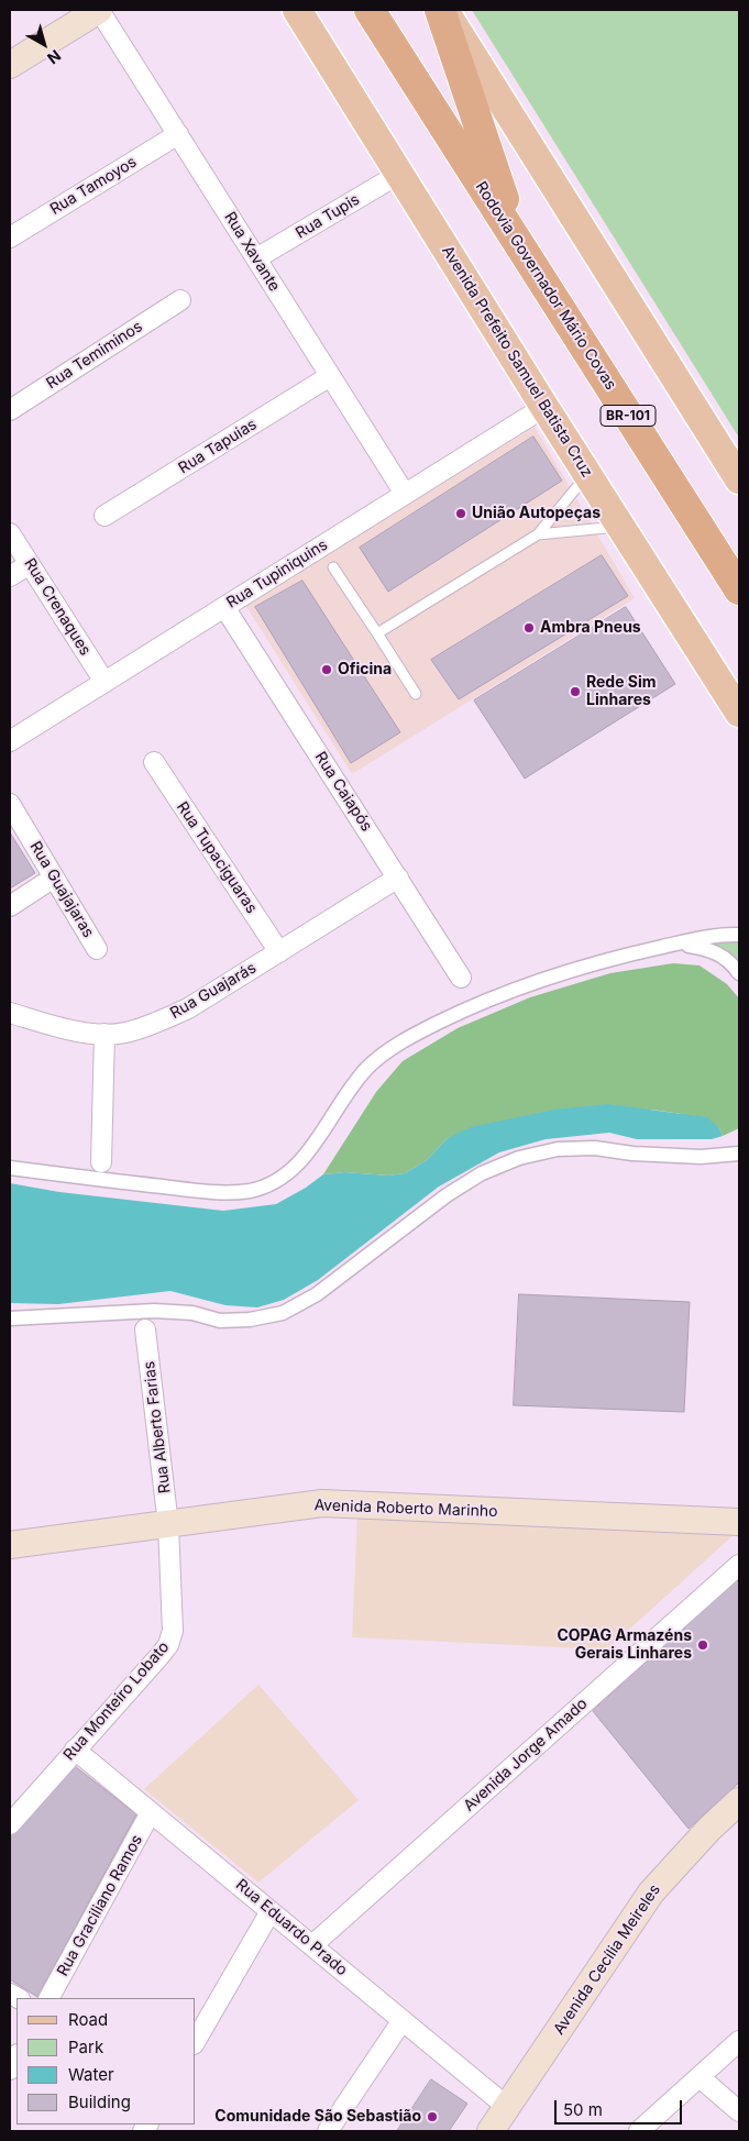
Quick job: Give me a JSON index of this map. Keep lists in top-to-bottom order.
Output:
{
  "streets": {
    "highway": ["Rodovia Governador Mário Covas", "BR-101"],
    "main road": ["Avenida Prefeito Samuel Batista Cruz", "Avenida Roberto Marinho", "Avenida Cecília Meireles"],
    "street": [
      "Rua Tamoyos",
      "Rua Tupis",
      "Rua Xavante",
      "Rua Temiminos",
      "Rua Tapuias",
      "Rua Tupiniquins",
      "Rua Crenaques",
      "Rua Caiapós",
      "Rua Tupaciguaras",
      "Rua Guajajaras",
      "Rua Guajarás",
      "Rua Alberto Farias",
      "Rua Monteiro Lobato",
      "Avenida Jorge Amado",
      "Rua Graciliano Ramos",
      "Rua Eduardo Prado"
    ]
  },
  "crossings": [
    ["Rua Tamoyos", "Rua Xavante"],
    ["Rua Tupis", "Rua Xavante"],
    ["Rua Tupis", "Avenida Prefeito Samuel Batista Cruz"],
    ["Rua Xavante", "Rua Tapuias"],
    ["Rua Xavante", "Rua Tupiniquins"],
    ["Avenida Prefeito Samuel Batista Cruz", "Rua Tupiniquins"],
    ["Rua Tupiniquins", "Rua Crenaques"],
    ["Rua Tupiniquins", "Rua Caiapós"],
    ["Rua Caiapós", "Rua Guajarás"],
    ["Rua Tupaciguaras", "Rua Guajarás"],
    ["Rua Alberto Farias", "Avenida Roberto Marinho"],
    ["Rua Alberto Farias", "Rua Monteiro Lobato"],
    ["Avenida Roberto Marinho", "Rua Monteiro Lobato"],
    ["Rua Monteiro Lobato", "Rua Eduardo Prado"],
    ["Avenida Jorge Amado", "Rua Eduardo Prado"],
    ["Rua Graciliano Ramos", "Rua Eduardo Prado"],
    ["Rua Eduardo Prado", "Avenida Cecília Meireles"]
  ],
  "places": [
    "União Autopeças",
    "Ambra Pneus",
    "Oficina",
    "Rede Sim Linhares",
    "COPAG Armazéns Gerais Linhares",
    "Comunidade São Sebastião"
  ],
  "legend": [
    "Road",
    "Park",
    "Water",
    "Building"
  ],
  "scale_bar": "50 m",
  "north": "bottom right"
}
